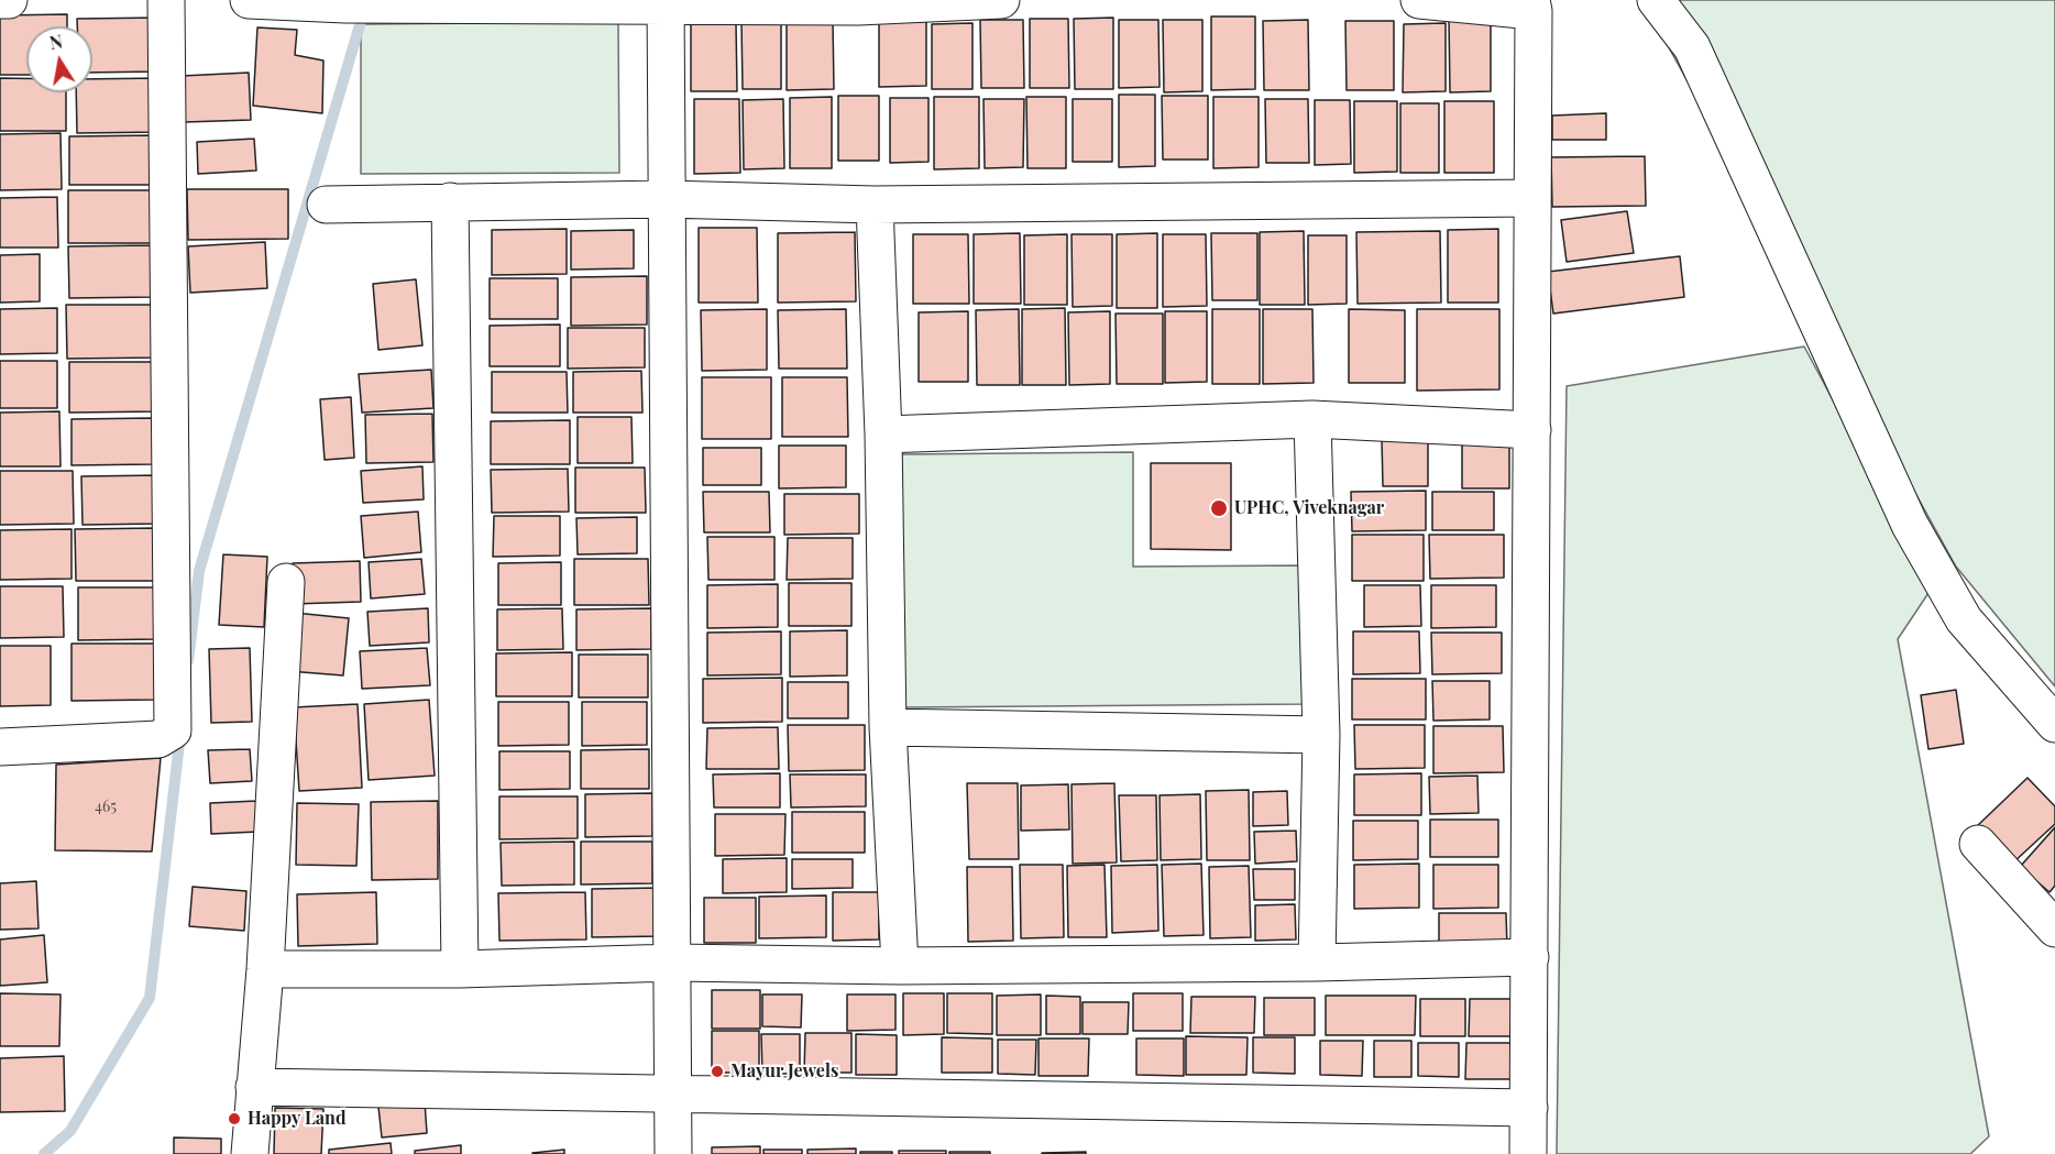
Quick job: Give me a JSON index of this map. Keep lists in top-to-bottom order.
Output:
{
  "places": ["UPHC, Viveknagar", "Mayur Jewels", "Happy Land"],
  "house_numbers": ["465"],
  "north": "top"
}
